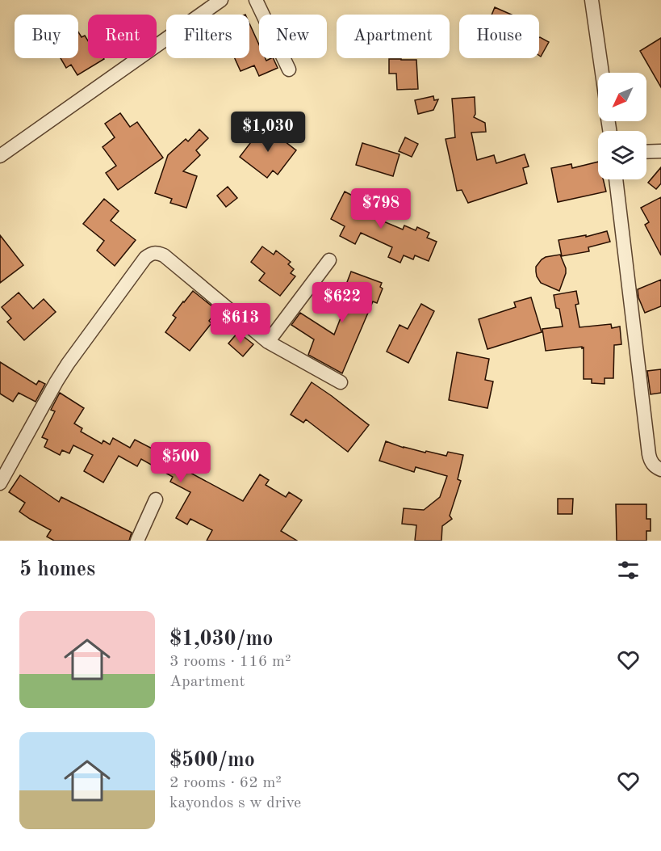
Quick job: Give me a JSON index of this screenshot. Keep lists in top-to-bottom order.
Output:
{
  "north": "bottom left",
  "page": {
    "chip": [
      "Buy",
      "Rent",
      "Filters",
      "New",
      "Apartment",
      "House"
    ],
    "price": [
      "$1,030",
      "$798",
      "$622",
      "$613",
      "$500"
    ],
    "heading": "5 homes",
    "list": [
      {
        "name": "$1,030/mo",
        "note": "3 rooms · 116 m² · Apartment"
      },
      {
        "name": "$500/mo",
        "note": "2 rooms · 62 m² · kayondos s w drive"
      }
    ]
  }
}
